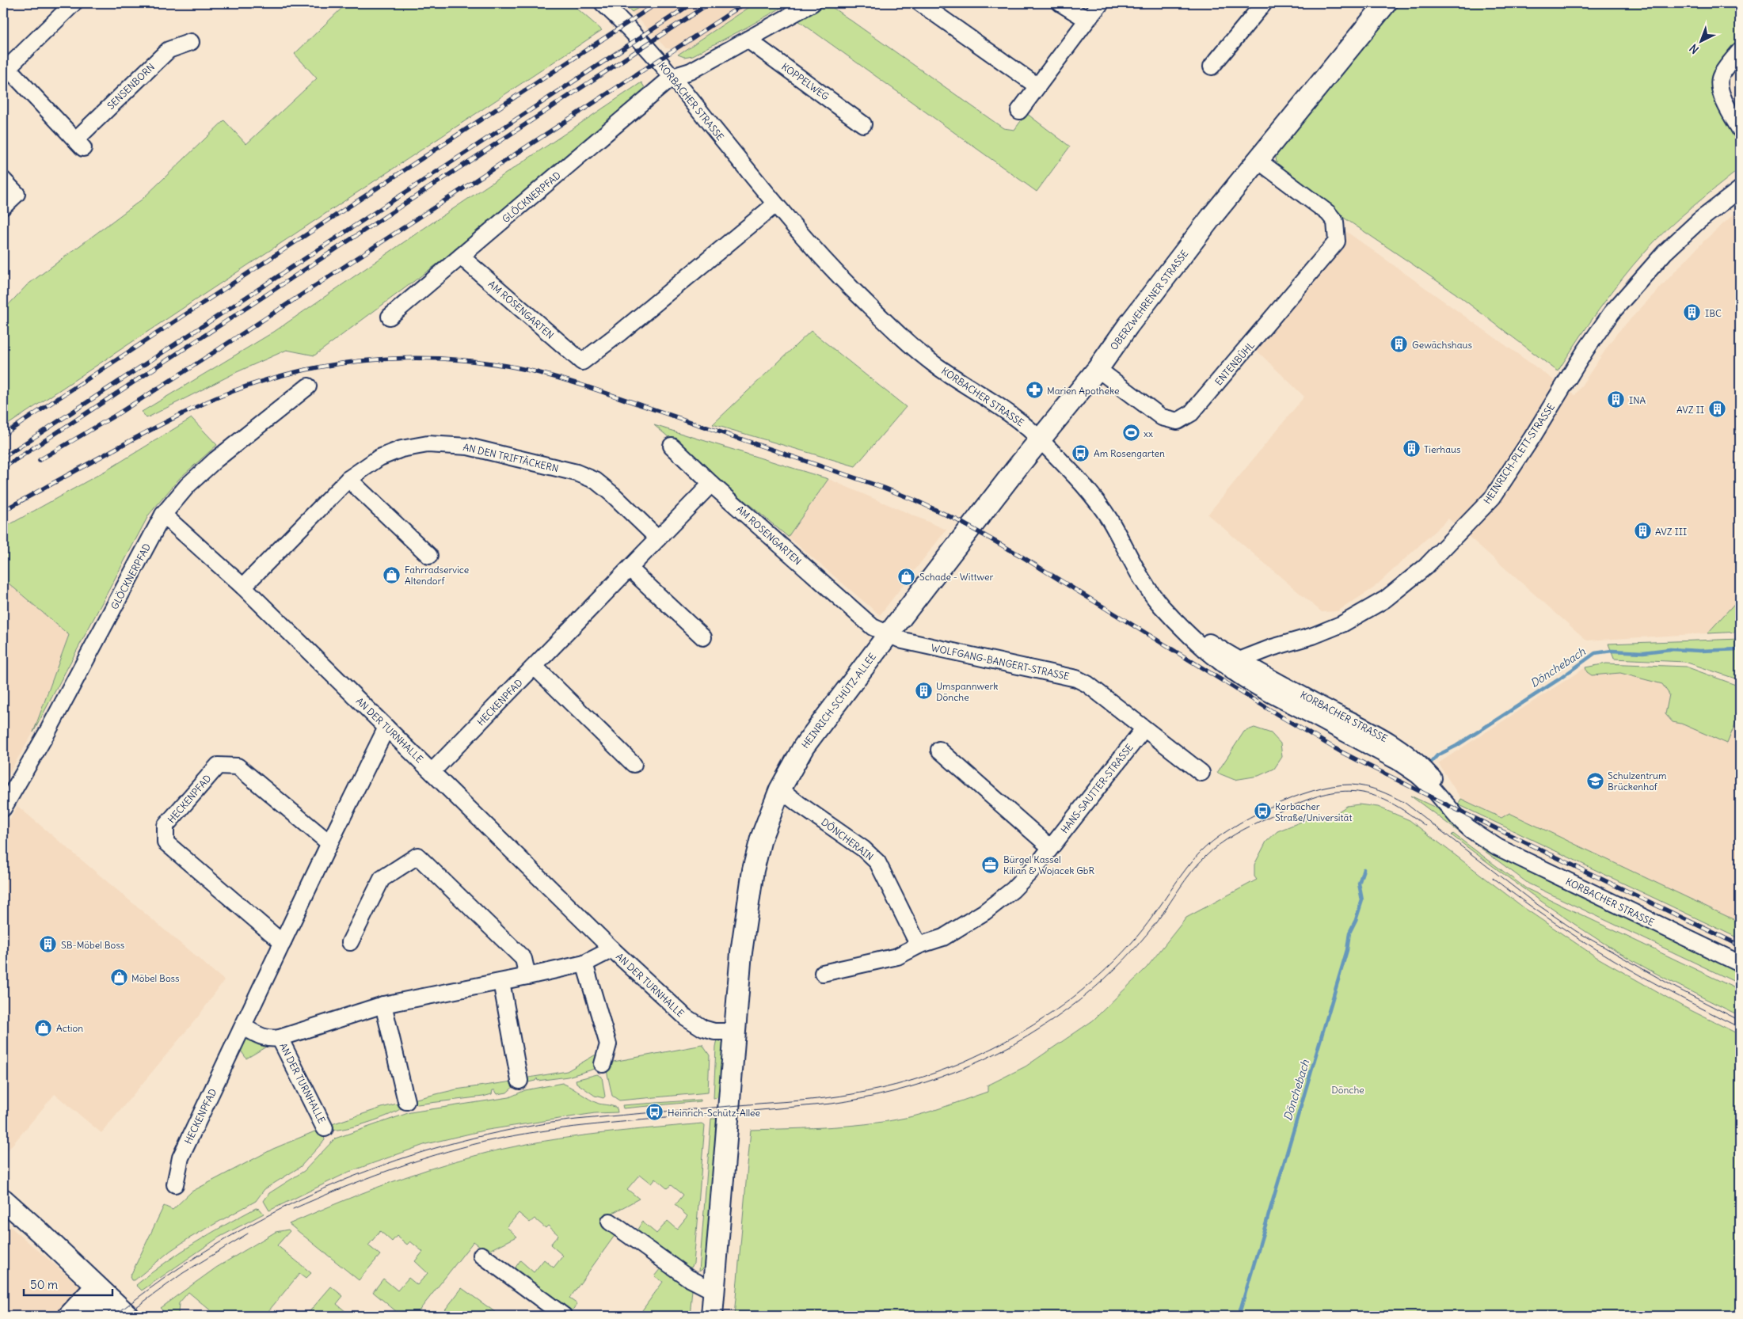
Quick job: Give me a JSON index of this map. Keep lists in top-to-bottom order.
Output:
{
  "streets": {
    "main road": ["OBERZWEHRENER STRASSE", "HEINRICH-SCHÜTZ-ALLEE"],
    "street": [
      "KOPPELWEG",
      "SENSENBORN",
      "KORBACHER STRASSE",
      "GLÖCKNERPFAD",
      "AM ROSENGARTEN",
      "ENTENBÜHL",
      "HEINRICH-PLETT-STRASSE",
      "AN DEN TRIFTÄCKERN",
      "WOLFGANG-BANGERT-STRASSE",
      "HECKENPFAD",
      "AN DER TURNHALLE",
      "HANS-SAUTTER-STRASSE",
      "DÖNCHERAIN"
    ]
  },
  "crossings": [
    ["KORBACHER STRASSE", "GLÖCKNERPFAD"],
    ["KORBACHER STRASSE", "OBERZWEHRENER STRASSE"],
    ["KORBACHER STRASSE", "AM ROSENGARTEN"],
    ["KORBACHER STRASSE", "HEINRICH-PLETT-STRASSE"],
    ["KORBACHER STRASSE", "HEINRICH-SCHÜTZ-ALLEE"],
    ["GLÖCKNERPFAD", "AM ROSENGARTEN"],
    ["GLÖCKNERPFAD", "AN DER TURNHALLE"],
    ["OBERZWEHRENER STRASSE", "ENTENBÜHL"],
    ["OBERZWEHRENER STRASSE", "HEINRICH-SCHÜTZ-ALLEE"],
    ["AM ROSENGARTEN", "WOLFGANG-BANGERT-STRASSE"],
    ["AM ROSENGARTEN", "HEINRICH-SCHÜTZ-ALLEE"],
    ["AM ROSENGARTEN", "HECKENPFAD"],
    ["AN DEN TRIFTÄCKERN", "HECKENPFAD"],
    ["AN DEN TRIFTÄCKERN", "AN DER TURNHALLE"],
    ["WOLFGANG-BANGERT-STRASSE", "HEINRICH-SCHÜTZ-ALLEE"],
    ["WOLFGANG-BANGERT-STRASSE", "HANS-SAUTTER-STRASSE"],
    ["HEINRICH-SCHÜTZ-ALLEE", "AN DER TURNHALLE"],
    ["HEINRICH-SCHÜTZ-ALLEE", "DÖNCHERAIN"],
    ["HECKENPFAD", "AN DER TURNHALLE"],
    ["HANS-SAUTTER-STRASSE", "DÖNCHERAIN"]
  ],
  "water": ["Dönchebach"],
  "parks": ["Dönche"],
  "places": {
    "building": [
      "IBC",
      "Gewächshaus",
      "INA",
      "AVZ II",
      "Tierhaus",
      "AVZ III",
      "Umspannwerk Dönche",
      "SB-Möbel Boss"
    ],
    "pharmacy": ["Marien Apotheke"],
    "sports": ["xx"],
    "bus stop": ["Am Rosengarten", "Korbacher Straße/Universität", "Heinrich-Schütz-Allee"],
    "shop": [
      "Fahrradservice Altendorf",
      "Schade - Wittwer",
      "Möbel Boss",
      "Action"
    ],
    "school or university": ["Schulzentrum Brückenhof"],
    "office": ["Bürgel Kassel Kilian & Wojacek GbR"]
  },
  "scale_bar": "50 m",
  "north": "bottom left"
}
